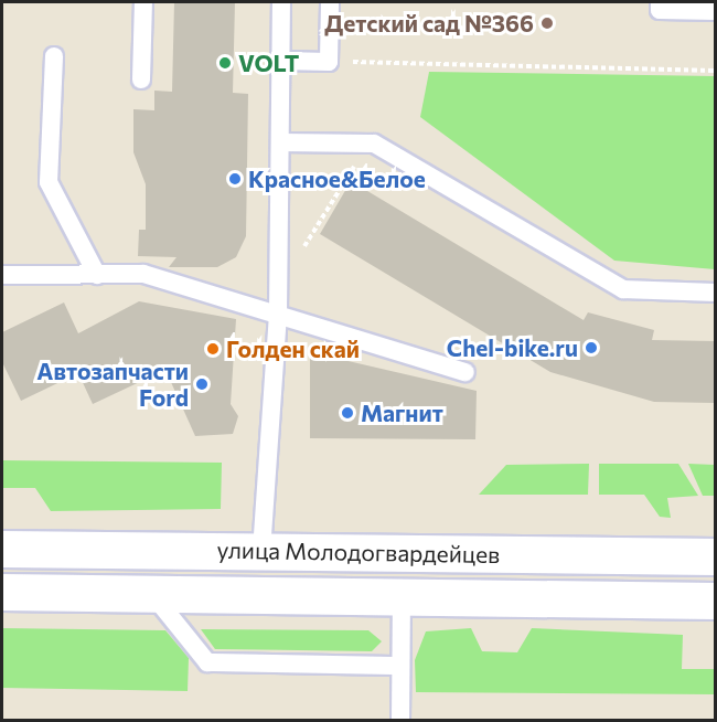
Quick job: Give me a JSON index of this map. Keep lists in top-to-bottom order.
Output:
{
  "streets": {
    "main road": ["улица Молодогвардейцев"]
  },
  "places": [
    "Детский сад №366",
    "VOLT",
    "Красное&Белое",
    "Chel-bike.ru",
    "Голден скай",
    "Автозапчасти Ford",
    "Магнит"
  ]
}
